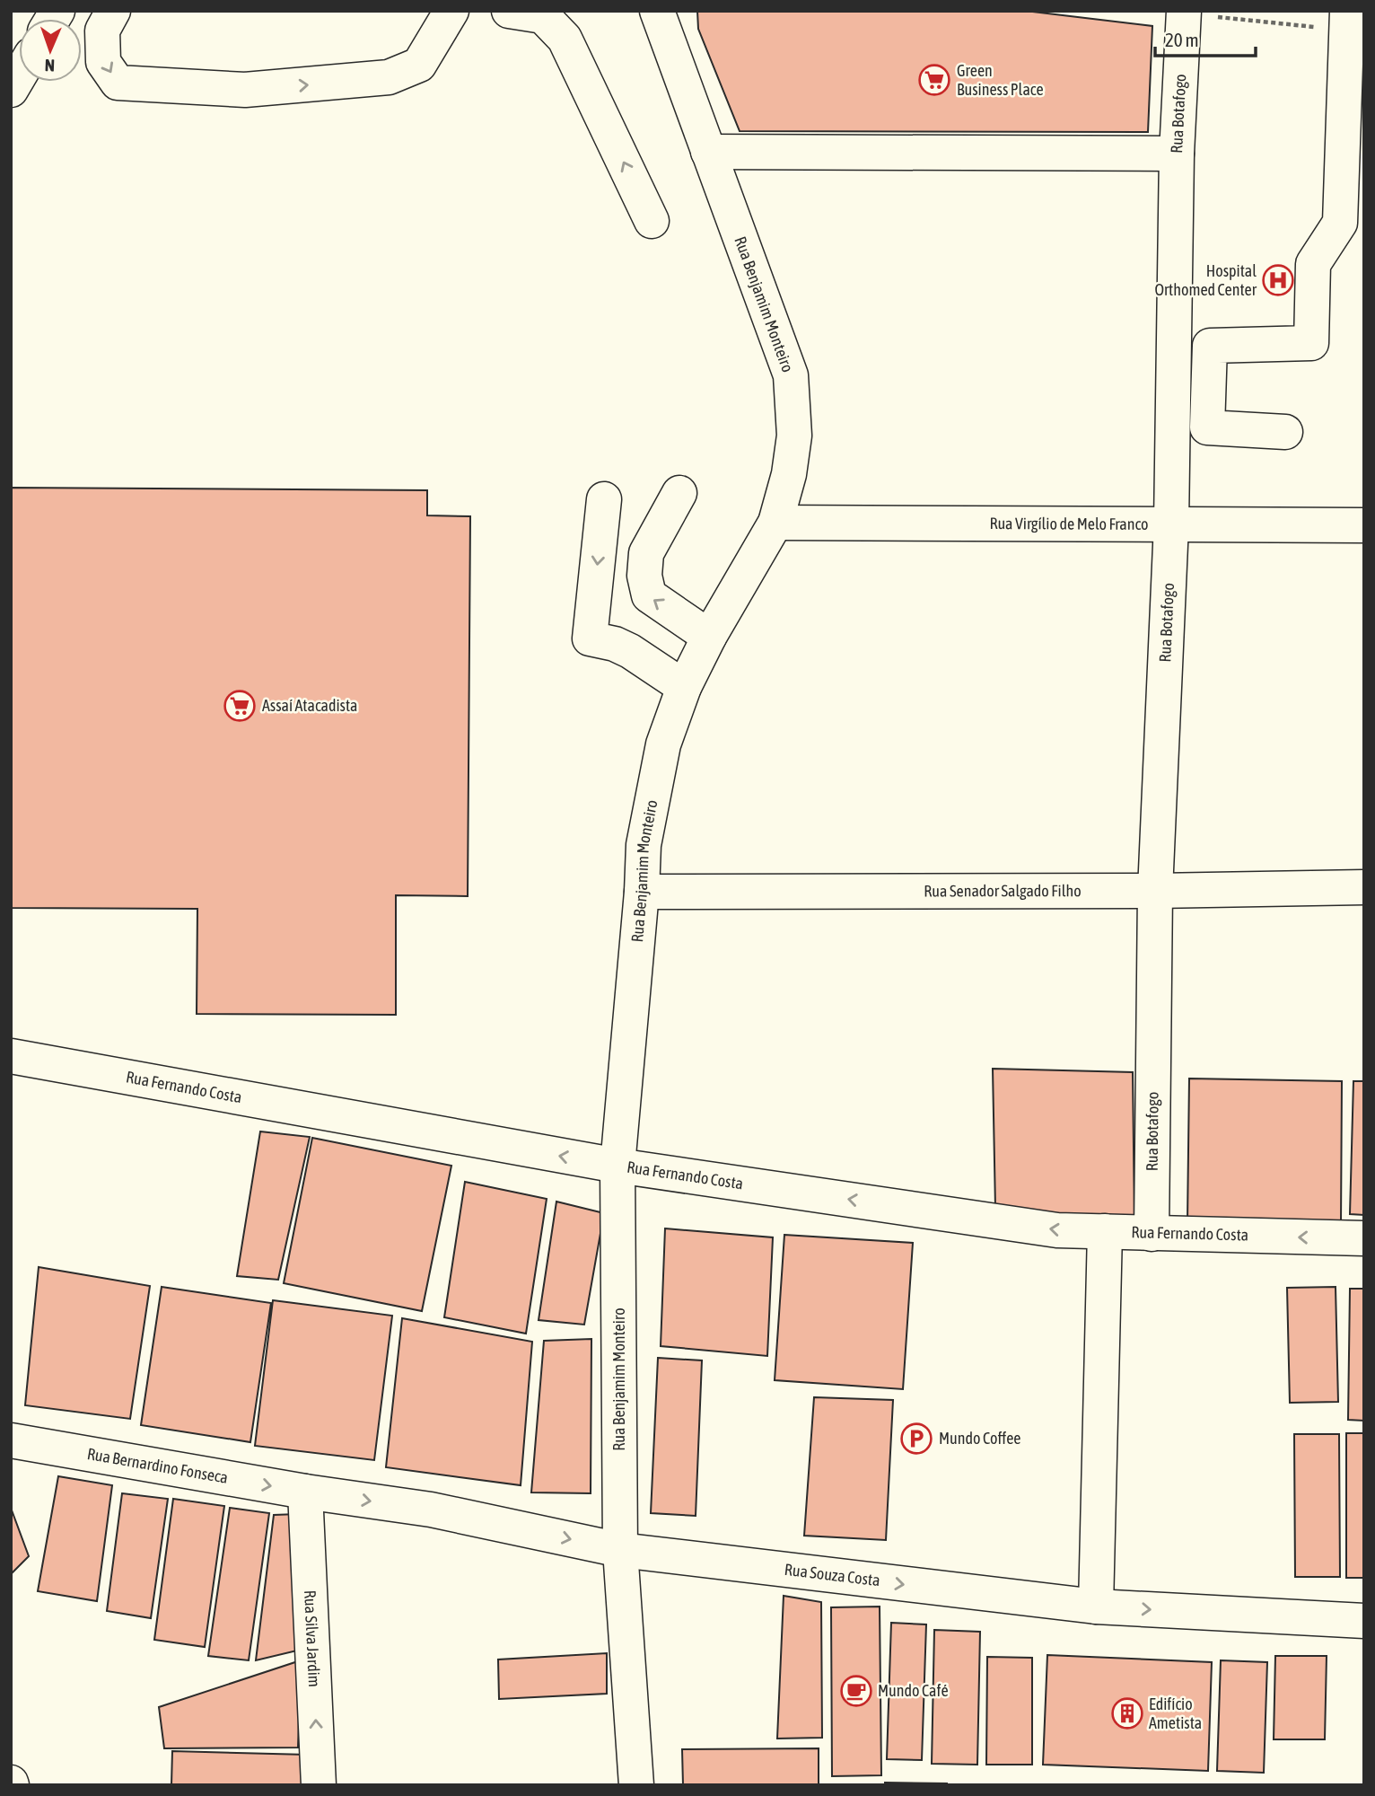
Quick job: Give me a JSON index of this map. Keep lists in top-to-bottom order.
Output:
{
  "streets": {
    "street": [
      "Rua Botafogo",
      "Rua Benjamim Monteiro",
      "Rua Virgílio de Melo Franco",
      "Rua Senador Salgado Filho",
      "Rua Fernando Costa",
      "Rua Bernardino Fonseca",
      "Rua Souza Costa",
      "Rua Silva Jardim"
    ]
  },
  "crossings": [
    ["Rua Botafogo", "Rua Virgílio de Melo Franco"],
    ["Rua Botafogo", "Rua Senador Salgado Filho"],
    ["Rua Botafogo", "Rua Fernando Costa"],
    ["Rua Benjamim Monteiro", "Rua Virgílio de Melo Franco"],
    ["Rua Benjamim Monteiro", "Rua Senador Salgado Filho"],
    ["Rua Benjamim Monteiro", "Rua Fernando Costa"],
    ["Rua Benjamim Monteiro", "Rua Souza Costa"],
    ["Rua Bernardino Fonseca", "Rua Souza Costa"],
    ["Rua Bernardino Fonseca", "Rua Silva Jardim"],
    ["Rua Souza Costa", "Rua Silva Jardim"]
  ],
  "one_way": [
    "Rua Fernando Costa",
    "Rua Bernardino Fonseca",
    "Rua Souza Costa",
    "Rua Silva Jardim"
  ],
  "places": {
    "supermarket": ["Green Business Place", "Assaí Atacadista"],
    "hospital": ["Hospital Orthomed Center"],
    "parking": ["Mundo Coffee"],
    "cafe": ["Mundo Café"],
    "building": ["Edifício Ametista"]
  },
  "scale_bar": "20 m",
  "north": "bottom"
}
